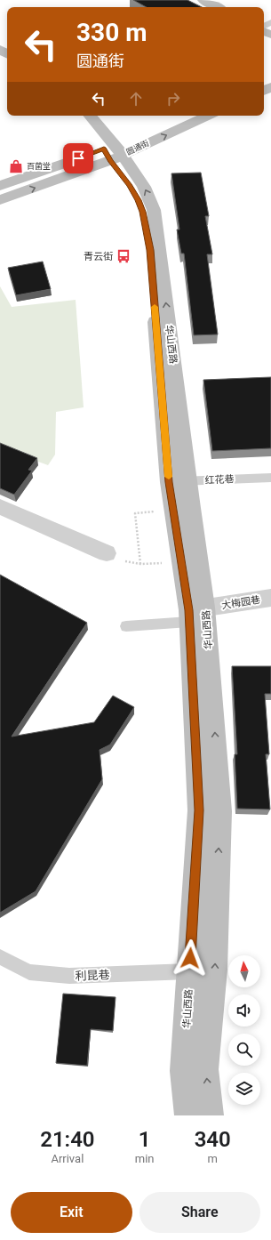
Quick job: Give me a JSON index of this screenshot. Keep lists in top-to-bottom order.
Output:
{
  "streets": {
    "main road": ["圆通街", "华山西路"],
    "street": ["大梅园巷"],
    "lane": ["红花巷", "利昆巷"]
  },
  "crossings": [
    ["圆通街", "华山西路"],
    ["华山西路", "红花巷"],
    ["华山西路", "大梅园巷"],
    ["华山西路", "利昆巷"]
  ],
  "places": {
    "shop": ["百菌堂"],
    "bus stop": ["青云街"]
  },
  "north": "top",
  "page": {
    "turn": ["330 m", "圆通街"],
    "eta": [
      "21:40",
      "Arrival",
      "1",
      "min",
      "340",
      "m"
    ],
    "buttons": ["Exit", "Share"]
  }
}
